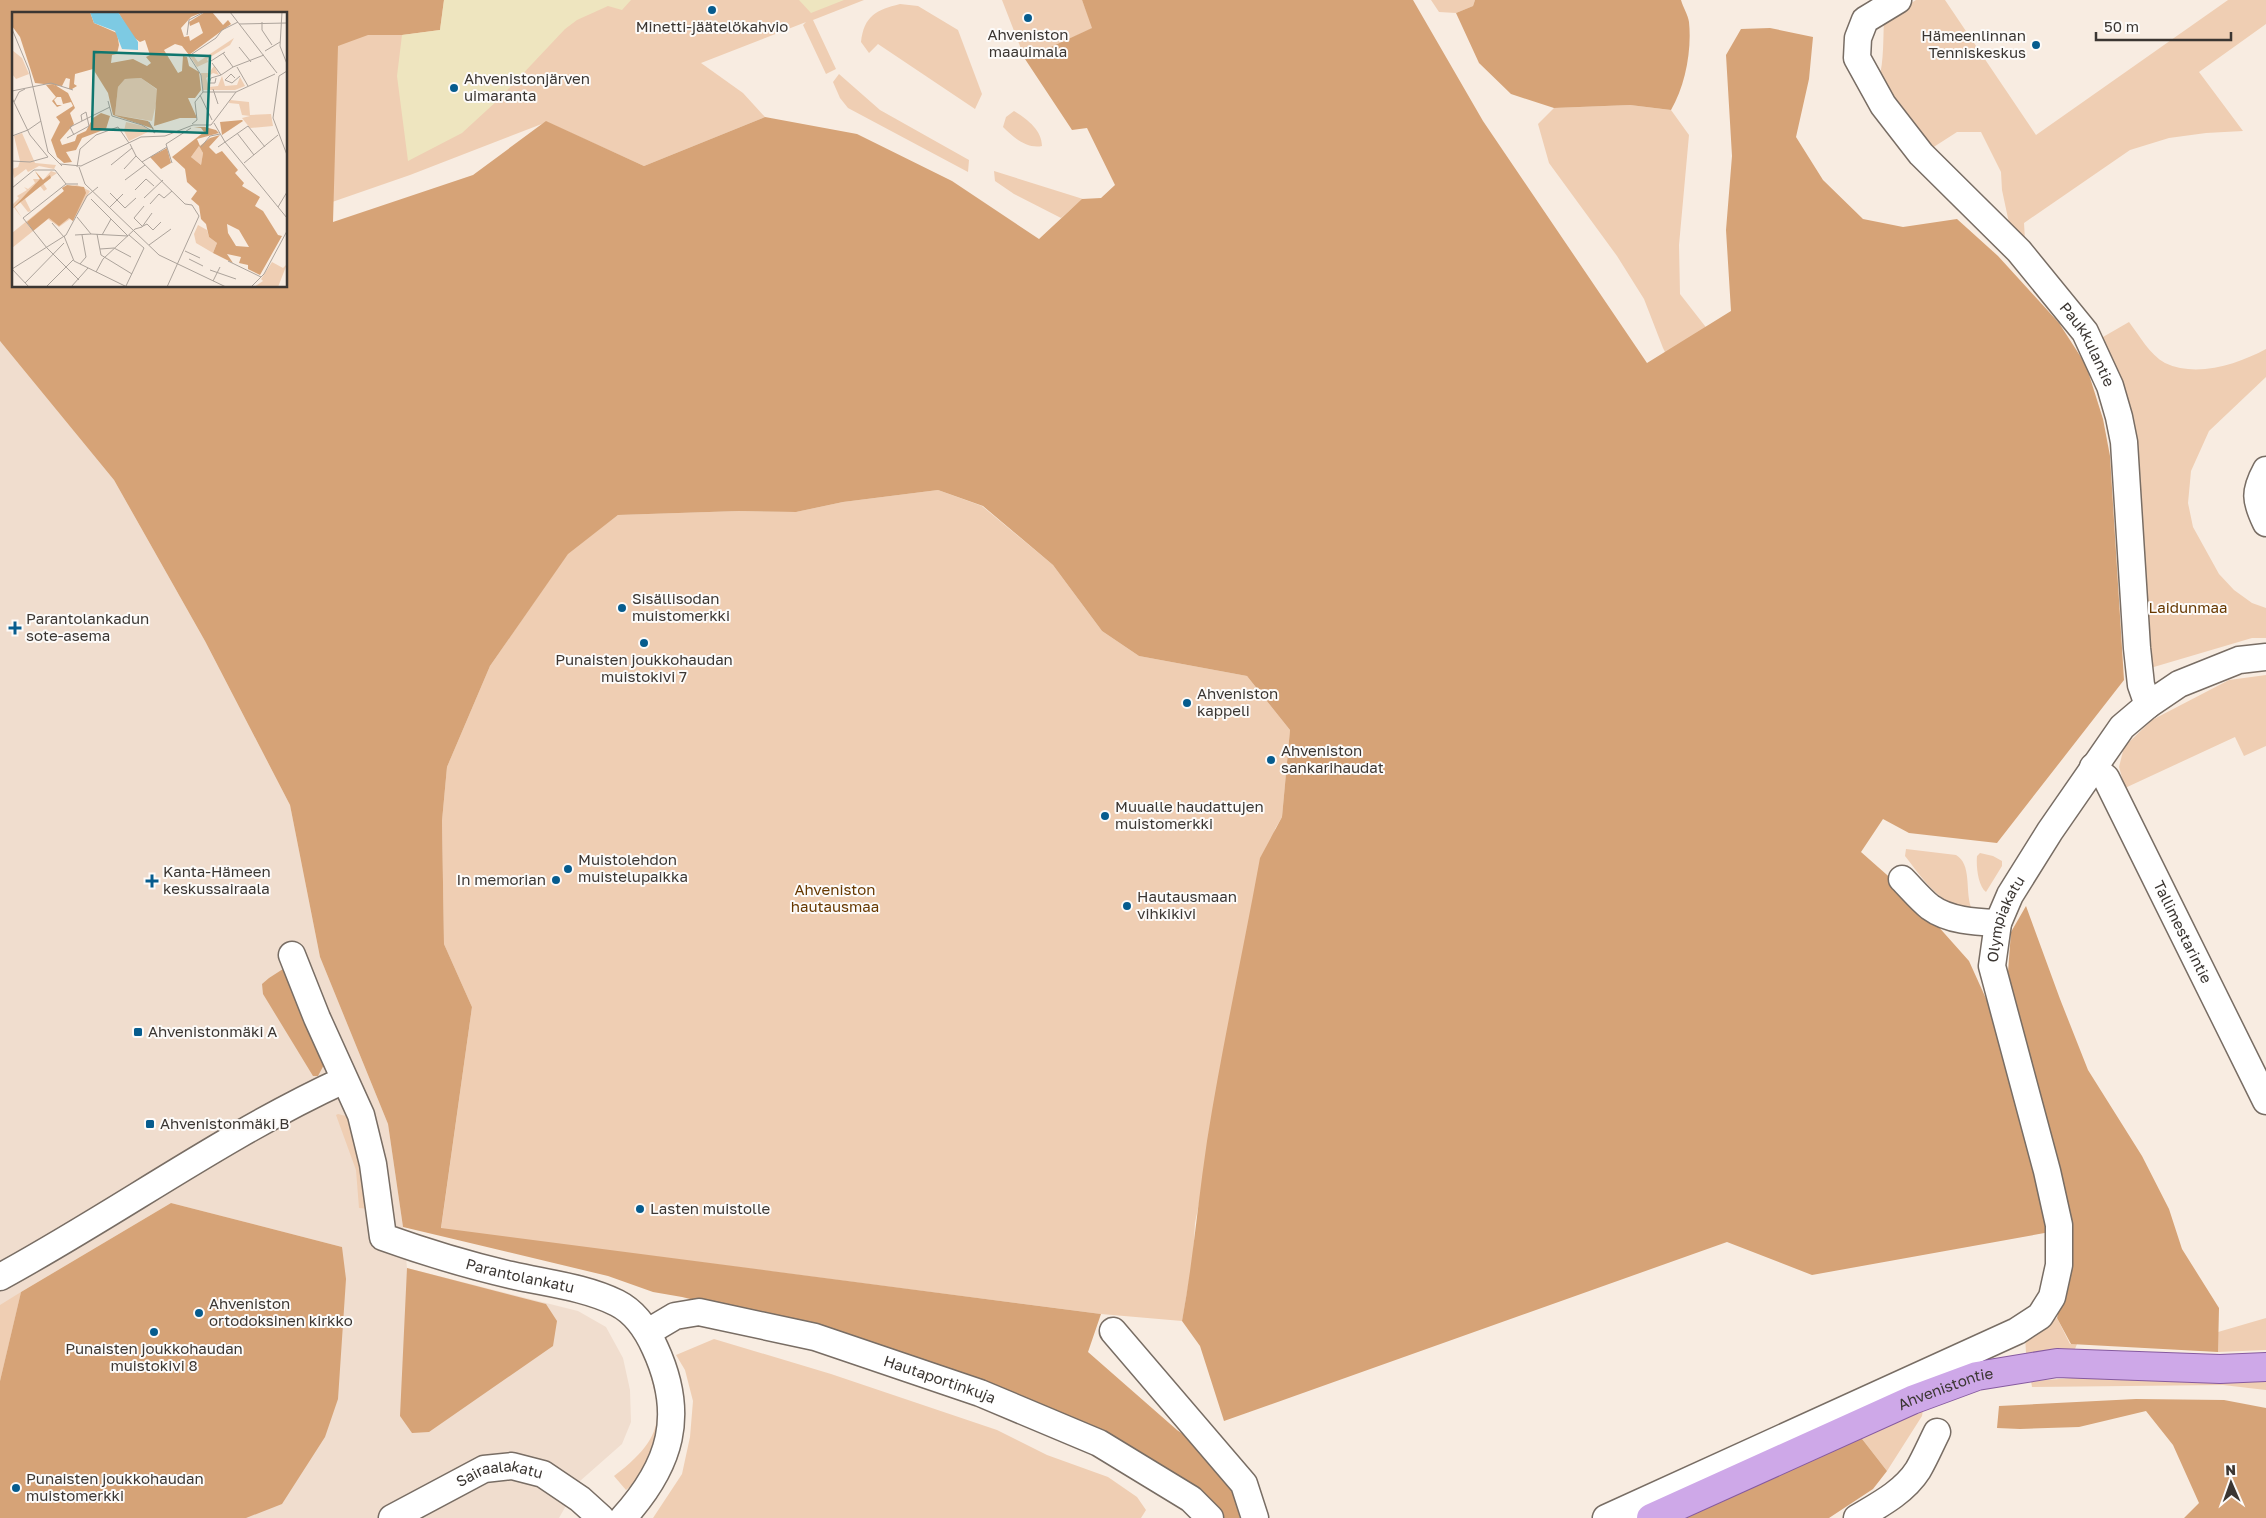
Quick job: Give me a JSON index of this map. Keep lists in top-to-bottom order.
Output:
{
  "streets": {
    "main road": ["Ahvenistontie"],
    "street": [
      "Paukkulantie",
      "Olympiakatu",
      "Tallimestarintie",
      "Parantolankatu",
      "Hautaportinkuja",
      "Sairaalakatu"
    ]
  },
  "crossings": [
    ["Paukkulantie", "Olympiakatu"],
    ["Olympiakatu", "Tallimestarintie"],
    ["Parantolankatu", "Hautaportinkuja"]
  ],
  "parks": ["Laidunmaa", "Ahveniston hautausmaa"],
  "places": {
    "other": [
      "Minetti-jäätelökahvio",
      "Ahveniston maauimala",
      "Hämeenlinnan Tenniskeskus",
      "Ahvenistonjärven uimaranta",
      "Sisällisodan muistomerkki",
      "Punaisten joukkohaudan muistokivi 7",
      "Ahveniston kappeli",
      "Ahveniston sankarihaudat",
      "Muualle haudattujen muistomerkki",
      "Muistolehdon muistelupaikka",
      "In memorian",
      "Hautausmaan vihkikivi",
      "Lasten muistolle",
      "Ahveniston ortodoksinen kirkko",
      "Punaisten joukkohaudan muistokivi 8",
      "Punaisten joukkohaudan muistomerkki"
    ],
    "health": ["Parantolankadun sote-asema", "Kanta-Hämeen keskussairaala"],
    "transit": ["Ahvenistonmäki A", "Ahvenistonmäki B"]
  },
  "scale_bar": "50 m",
  "north": "top"
}
